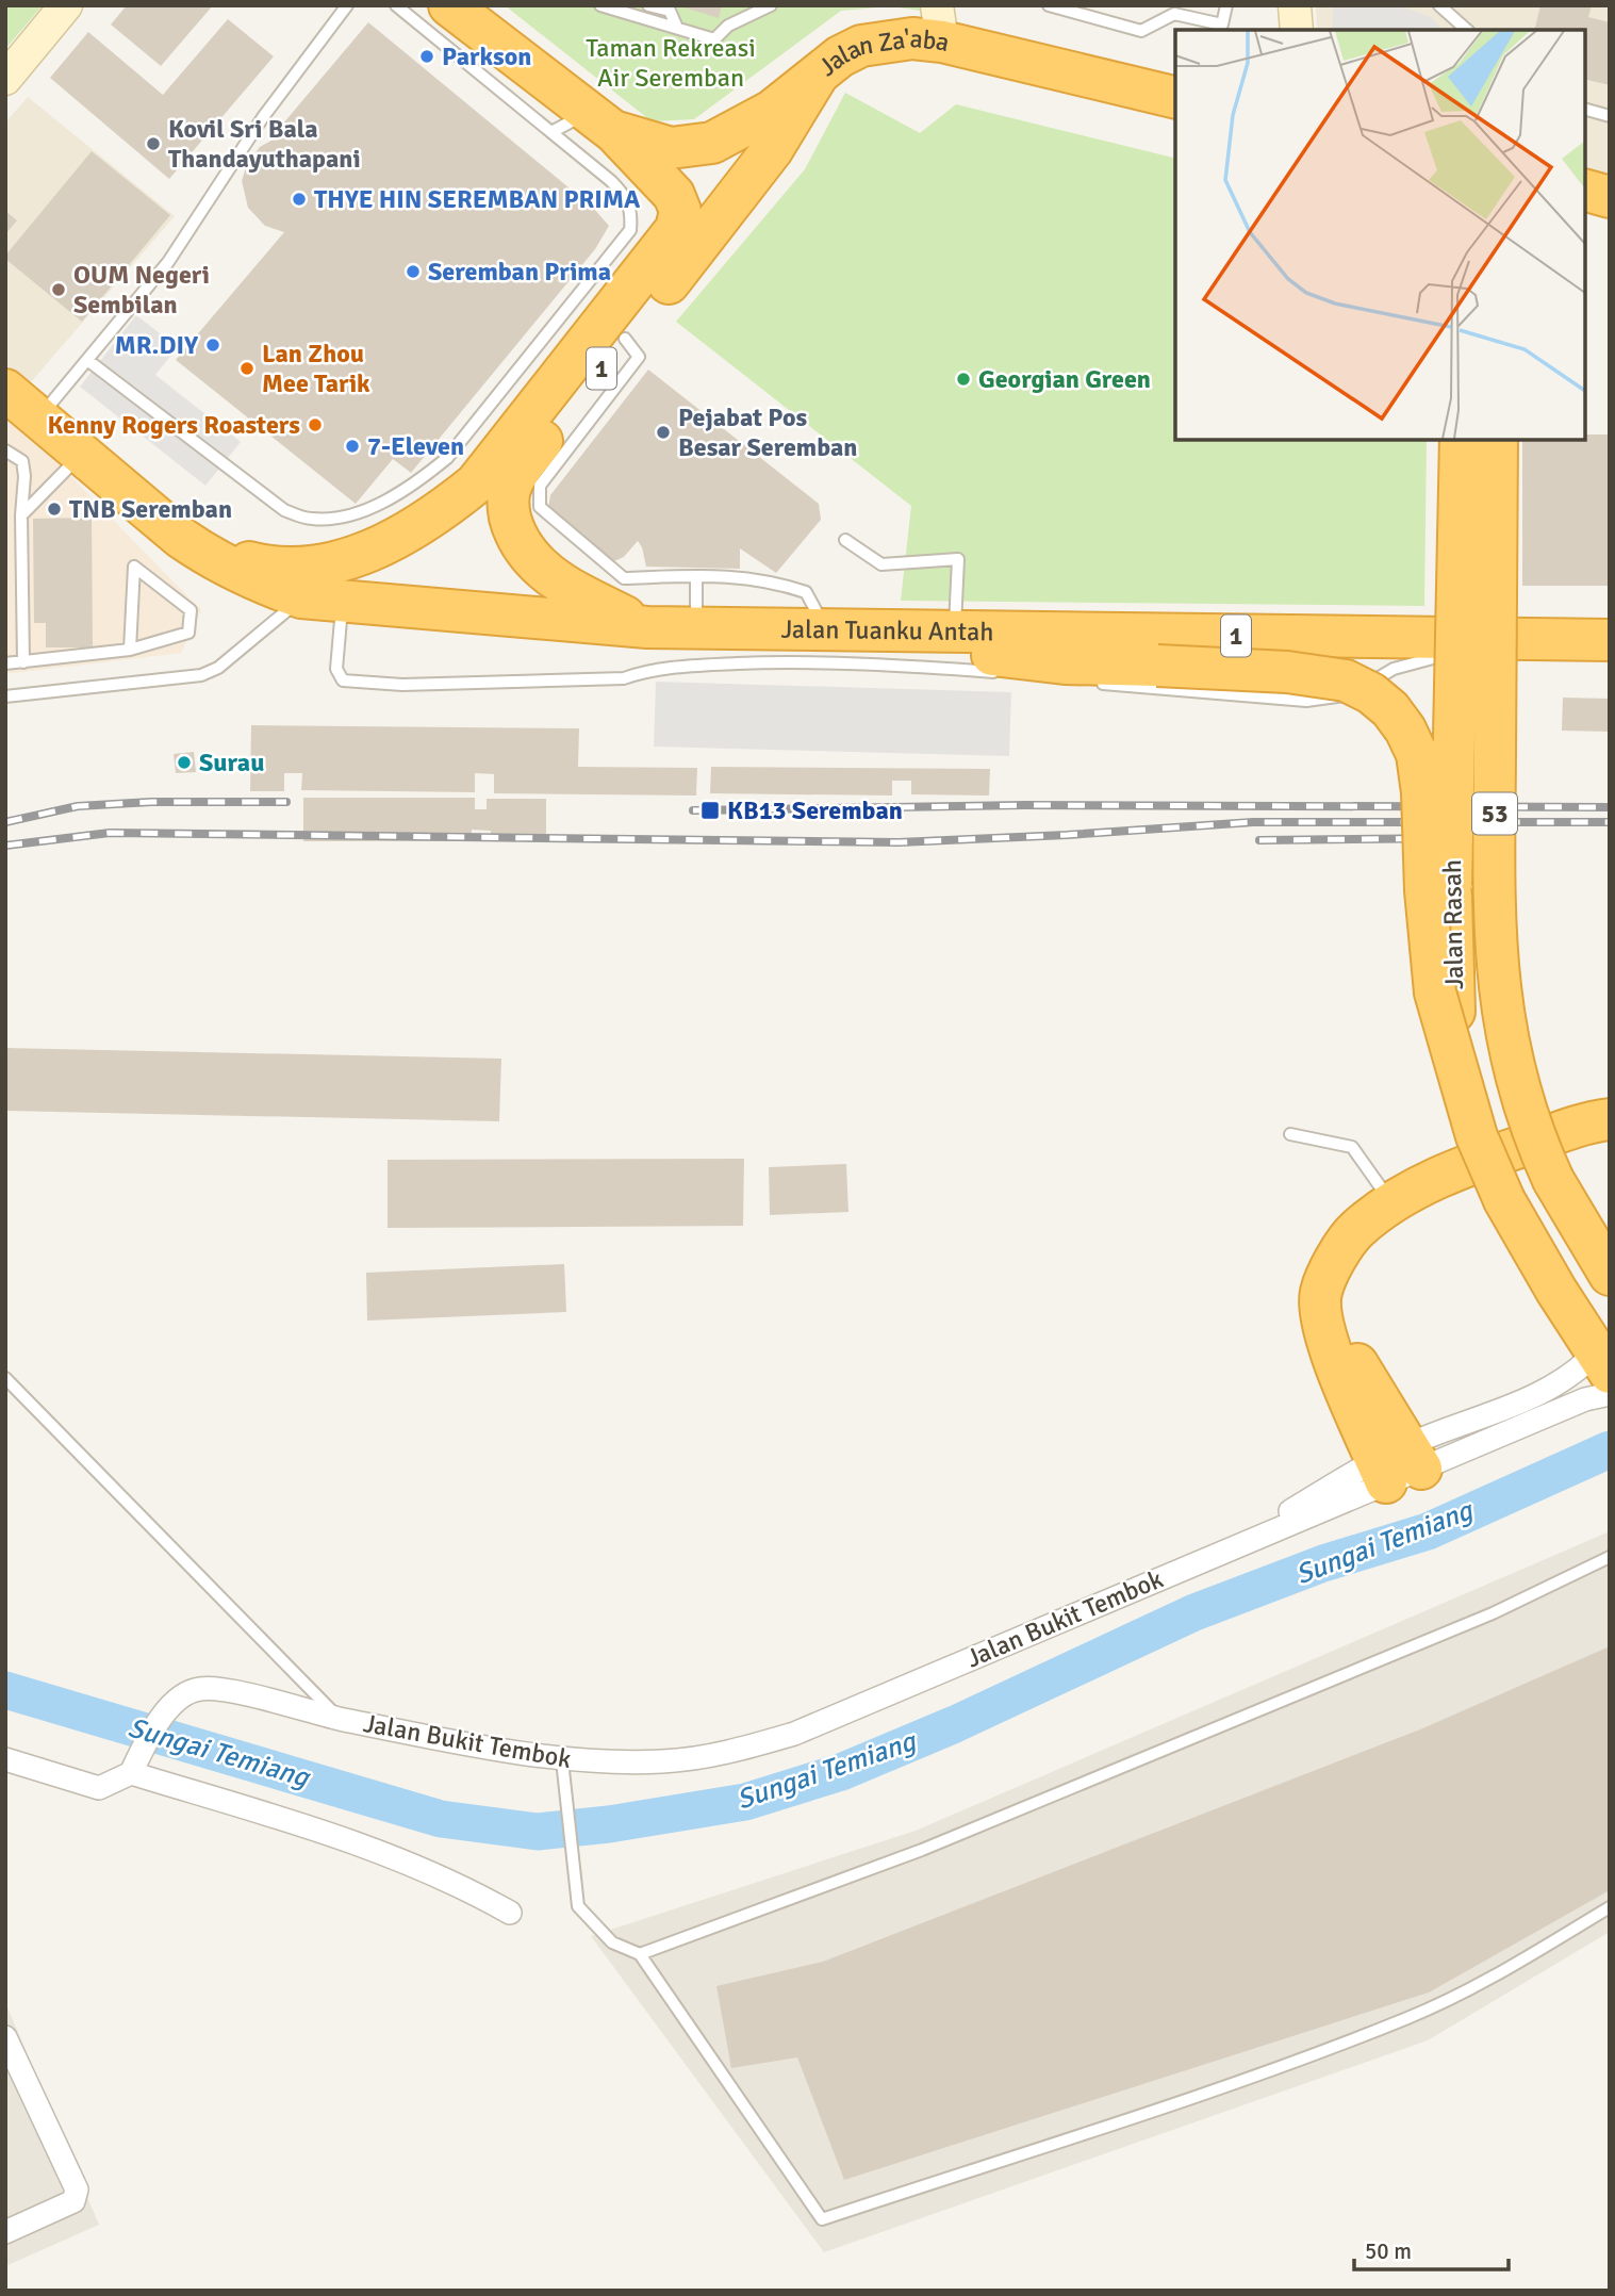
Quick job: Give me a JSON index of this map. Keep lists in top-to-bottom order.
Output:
{
  "streets": {
    "highway": [
      "Jalan Za'aba",
      "1",
      "Jalan Tuanku Antah",
      "53",
      "Jalan Rasah"
    ],
    "street": ["Jalan Bukit Tembok"]
  },
  "crossings": [
    ["Jalan Za'aba", "1"],
    ["1", "Jalan Tuanku Antah"],
    ["Jalan Rasah", "Jalan Bukit Tembok"]
  ],
  "water": ["Sungai Temiang"],
  "parks": ["Taman Rekreasi Air Seremban"],
  "places": {
    "other": [
      "Parkson",
      "Kovil Sri Bala Thandayuthapani",
      "THYE HIN SEREMBAN PRIMA",
      "Seremban Prima",
      "OUM Negeri Sembilan",
      "MR.DIY",
      "Lan Zhou Mee Tarik",
      "Georgian Green",
      "Kenny Rogers Roasters",
      "Pejabat Pos Besar Seremban",
      "7-Eleven",
      "TNB Seremban",
      "Surau"
    ],
    "transit": ["KB13 Seremban"]
  },
  "scale_bar": "50 m"
}
